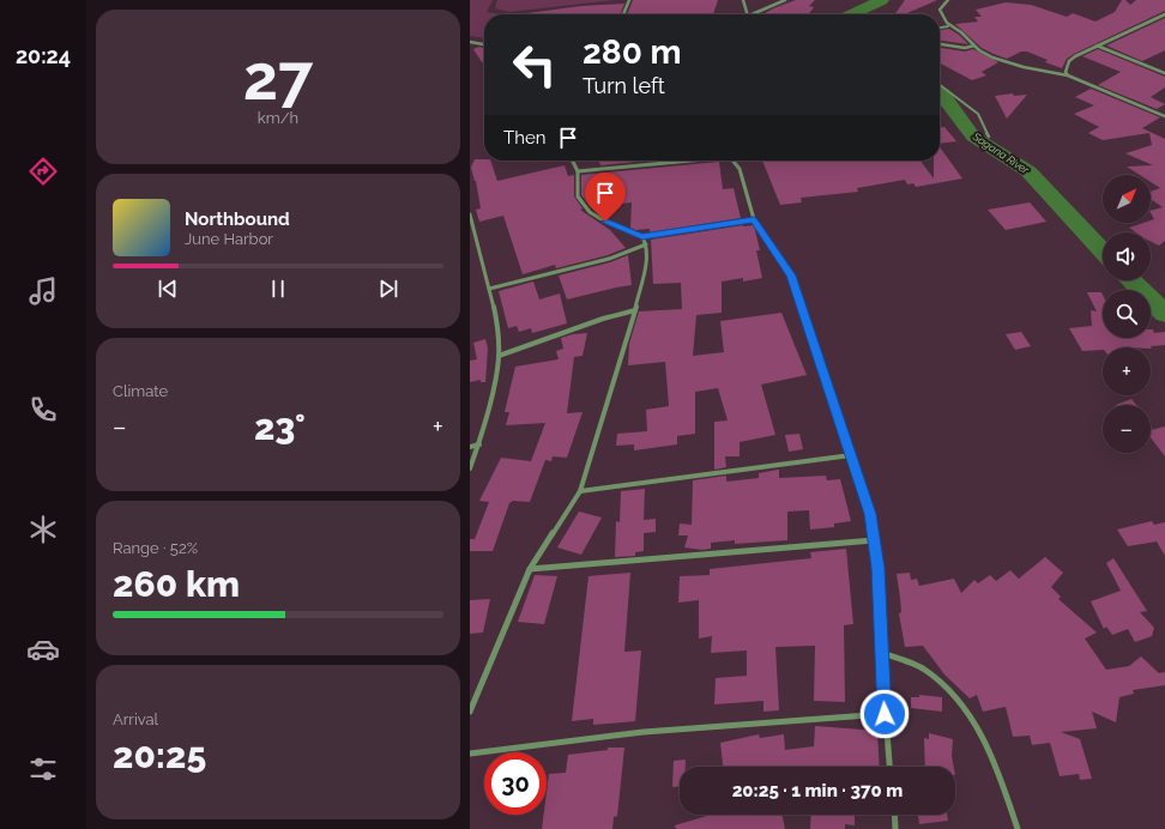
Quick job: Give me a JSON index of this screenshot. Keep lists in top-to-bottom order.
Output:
{
  "water": ["Sagana River"],
  "north": "top right",
  "page": {
    "tabs": "20:24",
    "tile": [
      ["27", "km/h"],
      "Climate",
      ["Range · 52%", "260 km"],
      ["Arrival", "20:25"]
    ],
    "turn": ["280 m", "Turn left"],
    "then": "Then",
    "map_buttons": ["+", "−"],
    "song": ["Northbound", "June Harbor"],
    "heat": ["−", "23°", "+"],
    "limit": "30",
    "trip": "20:25 · 1 min · 370 m"
  }
}
